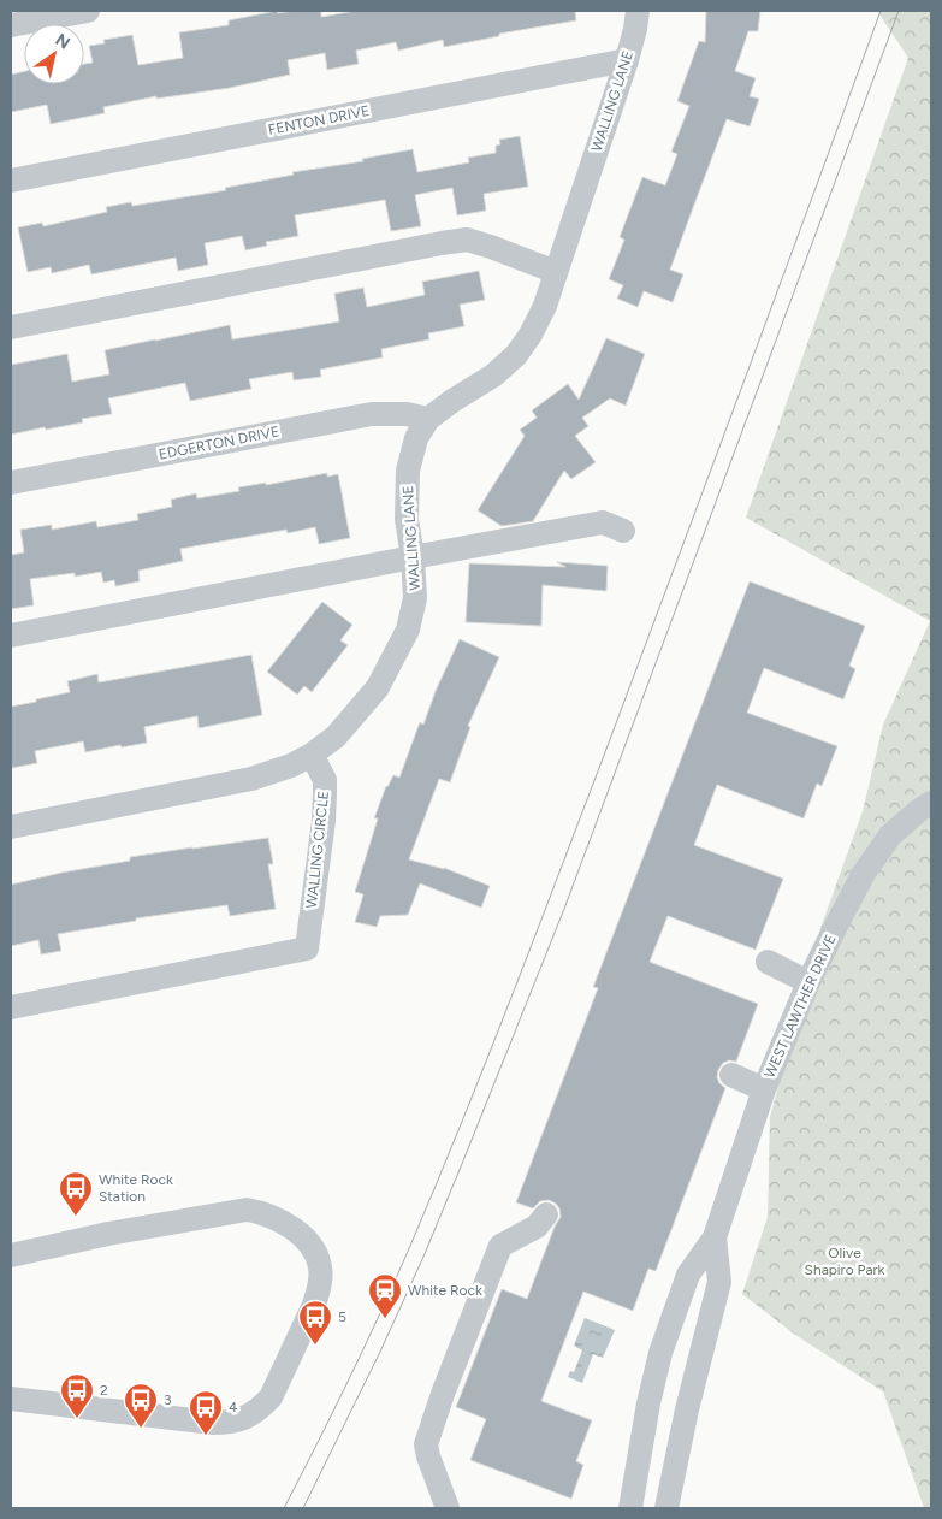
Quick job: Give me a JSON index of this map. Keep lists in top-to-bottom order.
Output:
{
  "streets": {
    "street": [
      "WALLING LANE",
      "FENTON DRIVE",
      "EDGERTON DRIVE",
      "WALLING CIRCLE",
      "WEST LAWTHER DRIVE"
    ]
  },
  "crossings": [
    ["WALLING LANE", "FENTON DRIVE"],
    ["WALLING LANE", "EDGERTON DRIVE"],
    ["WALLING LANE", "WALLING CIRCLE"]
  ],
  "parks": ["Olive Shapiro Park"],
  "places": {
    "bus stop": [
      "White Rock Station",
      "5",
      "2",
      "3",
      "4"
    ],
    "station": ["White Rock"]
  },
  "north": "top right"
}
